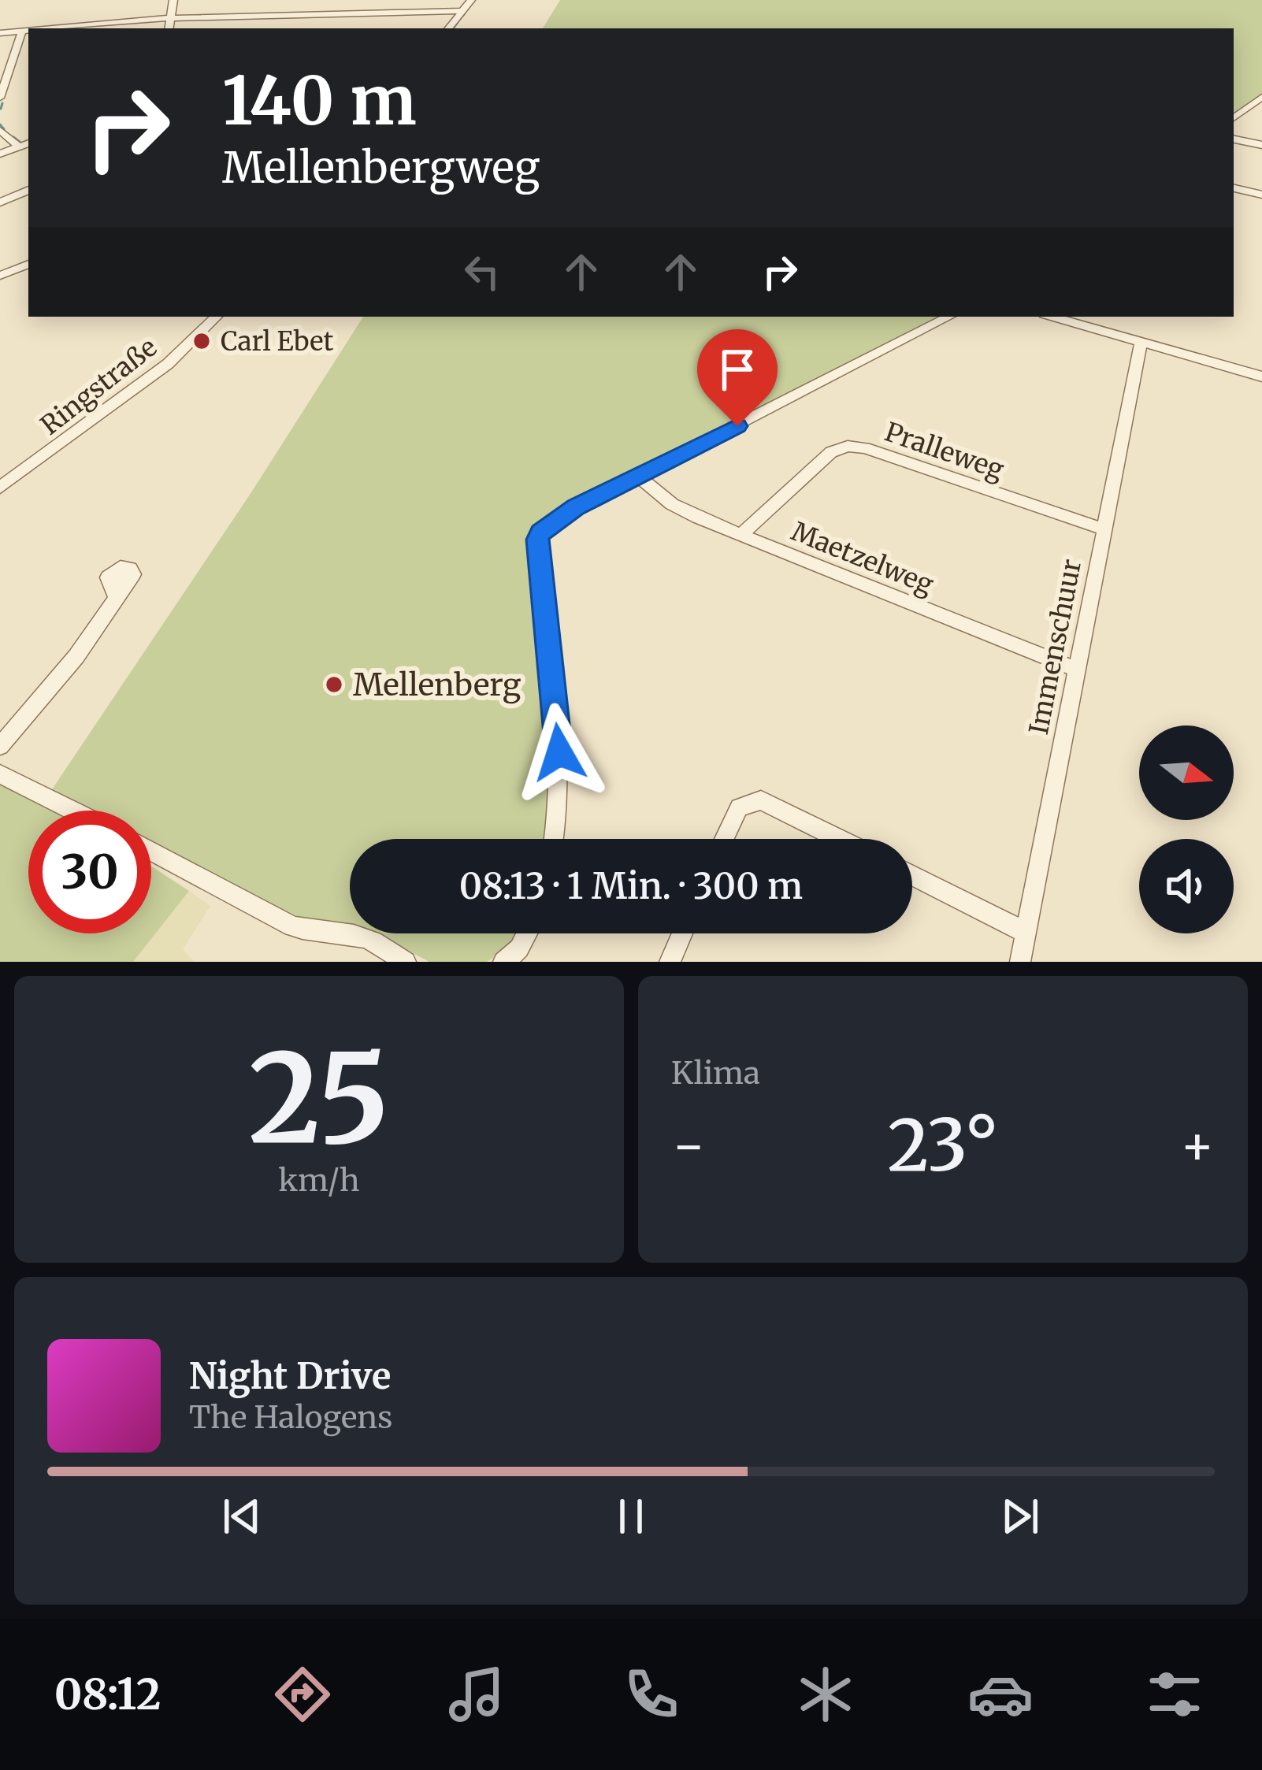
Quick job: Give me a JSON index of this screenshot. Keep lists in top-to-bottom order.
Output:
{
  "streets": {
    "street": [
      "Ringstraße",
      "Pralleweg",
      "Maetzelweg",
      "Immenschuur"
    ]
  },
  "crossings": [
    ["Pralleweg", "Maetzelweg"],
    ["Pralleweg", "Immenschuur"],
    ["Maetzelweg", "Immenschuur"]
  ],
  "places": ["Carl Ebet", "Mellenberg"],
  "north": "right",
  "page": {
    "turn": ["140 m", "Mellenbergweg"],
    "limit": "30",
    "trip": "08:13 · 1 Min. · 300 m",
    "tile": [
      ["25", "km/h"],
      "Klima"
    ],
    "heat": ["−", "23°", "+"],
    "song": ["Night Drive", "The Halogens"],
    "tabs": "08:12"
  }
}
